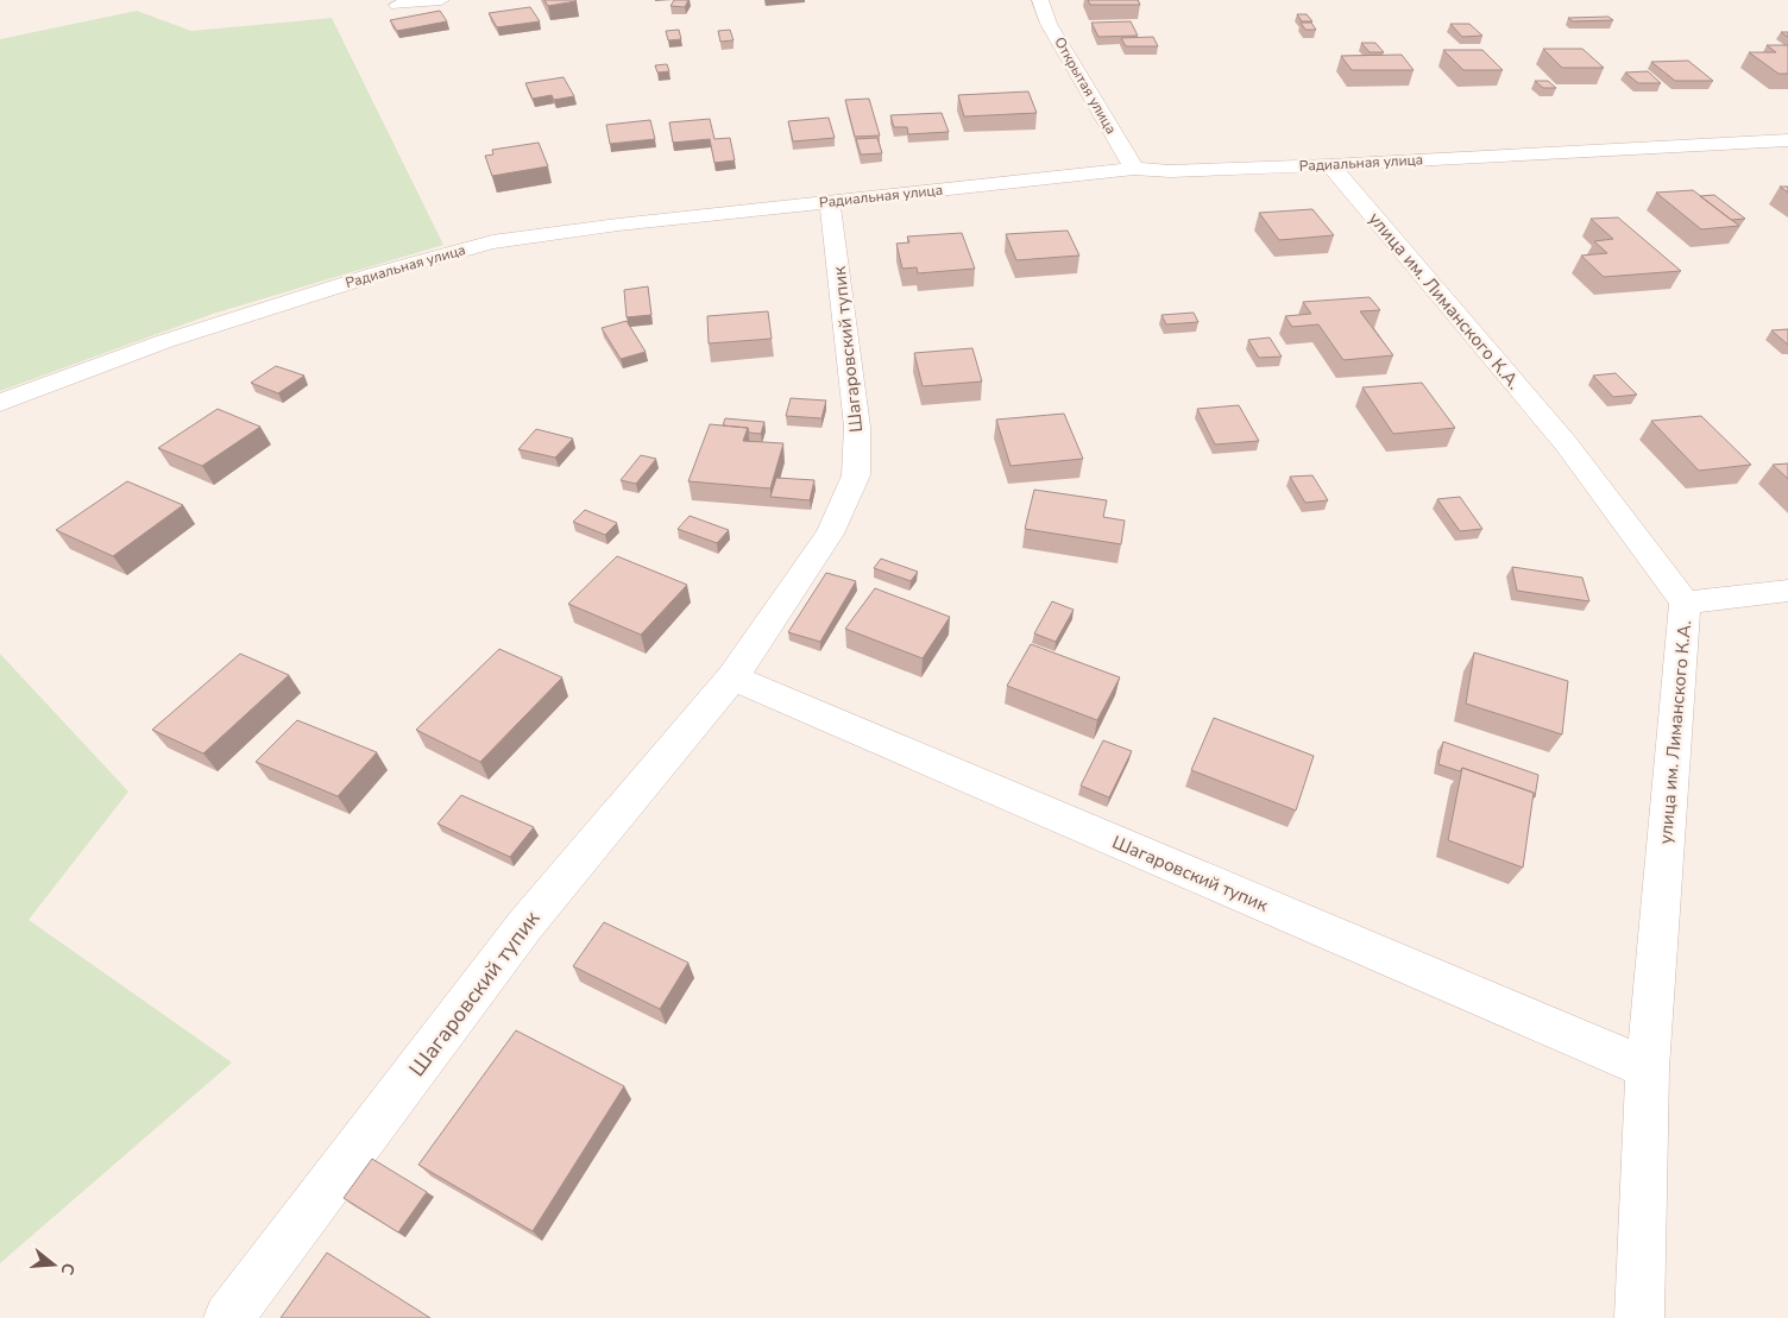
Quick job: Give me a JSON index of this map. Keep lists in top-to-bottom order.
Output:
{
  "streets": {
    "street": [
      "Открытая улица",
      "Радиальная улица",
      "улица им. Лиманского К.А.",
      "Шагаровский тупик"
    ]
  },
  "crossings": [
    ["Открытая улица", "Радиальная улица"],
    ["Радиальная улица", "улица им. Лиманского К.А."],
    ["Радиальная улица", "Шагаровский тупик"],
    ["улица им. Лиманского К.А.", "Шагаровский тупик"]
  ],
  "north": "right"
}
